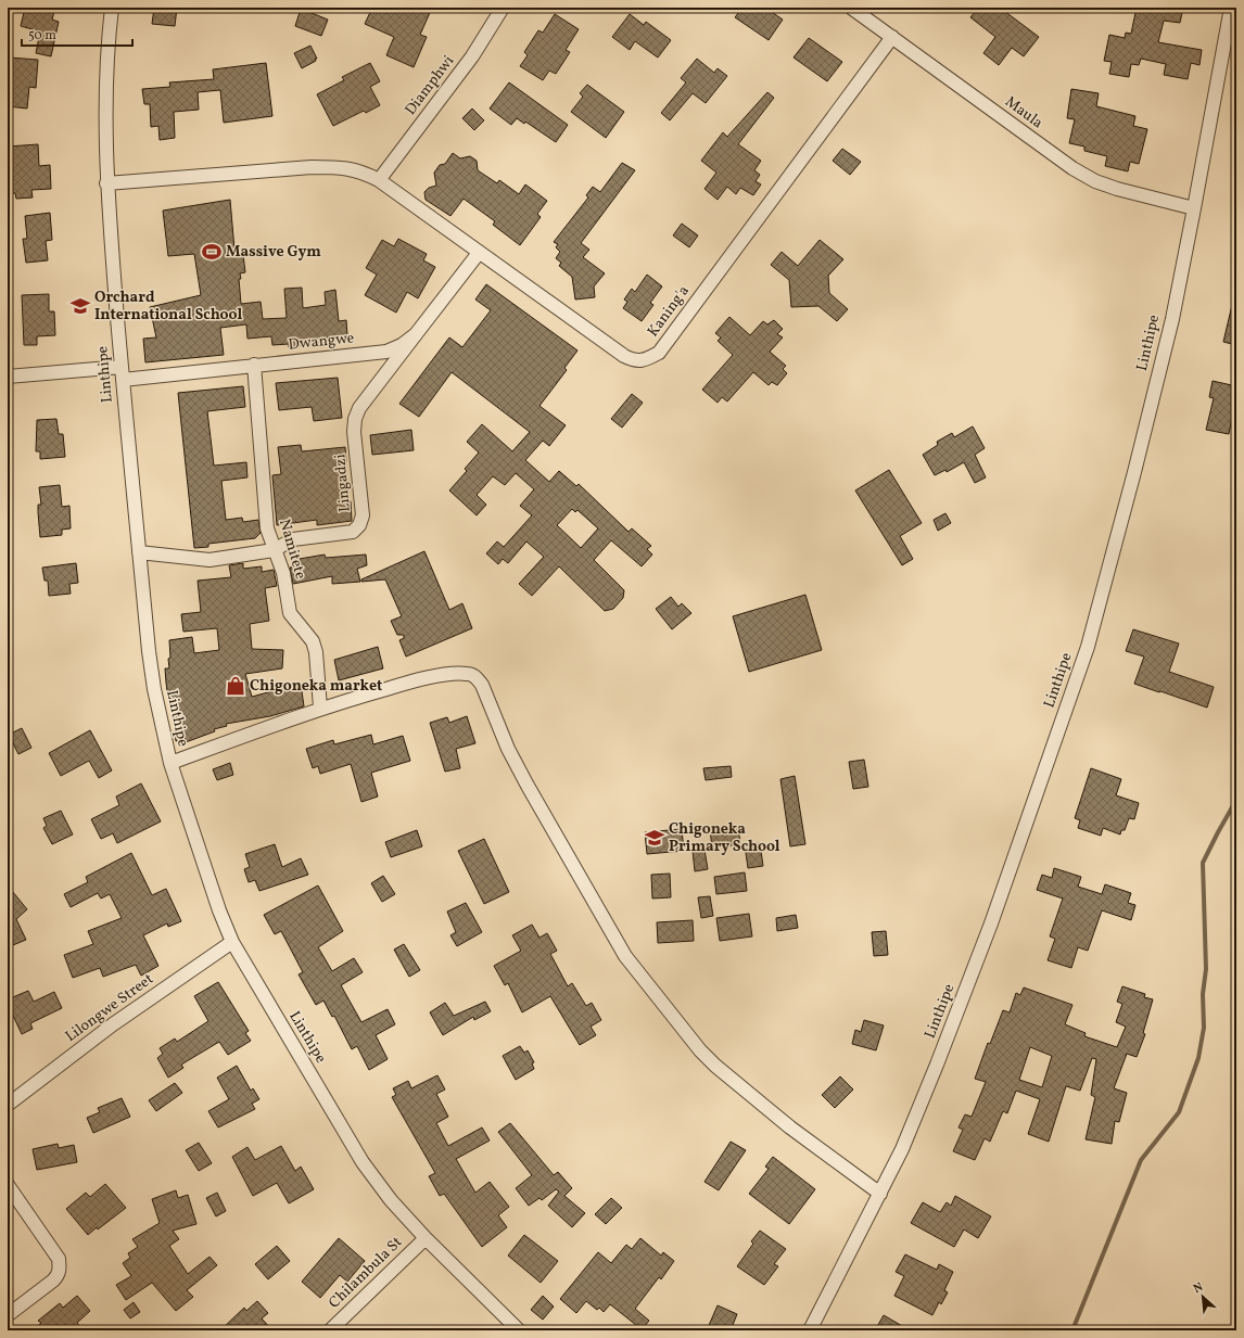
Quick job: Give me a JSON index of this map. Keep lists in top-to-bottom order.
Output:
{
  "streets": {
    "street": [
      "Diamphwi",
      "Maula",
      "Kaning'a",
      "Dwangwe",
      "Linthipe",
      "Lingadzi",
      "Namitete",
      "Lilongwe Street",
      "Chilambula St"
    ]
  },
  "crossings": [
    ["Diamphwi", "Kaning'a"],
    ["Maula", "Kaning'a"],
    ["Maula", "Linthipe"],
    ["Kaning'a", "Dwangwe"],
    ["Dwangwe", "Linthipe"],
    ["Dwangwe", "Lingadzi"],
    ["Dwangwe", "Namitete"],
    ["Linthipe", "Lingadzi"],
    ["Linthipe", "Lilongwe Street"],
    ["Linthipe", "Chilambula St"],
    ["Lingadzi", "Namitete"]
  ],
  "places": {
    "sports": ["Massive Gym"],
    "school or university": ["Orchard International School", "Chigoneka Primary School"],
    "shop": ["Chigoneka market"]
  },
  "scale_bar": "50 m",
  "north": "top left"
}
